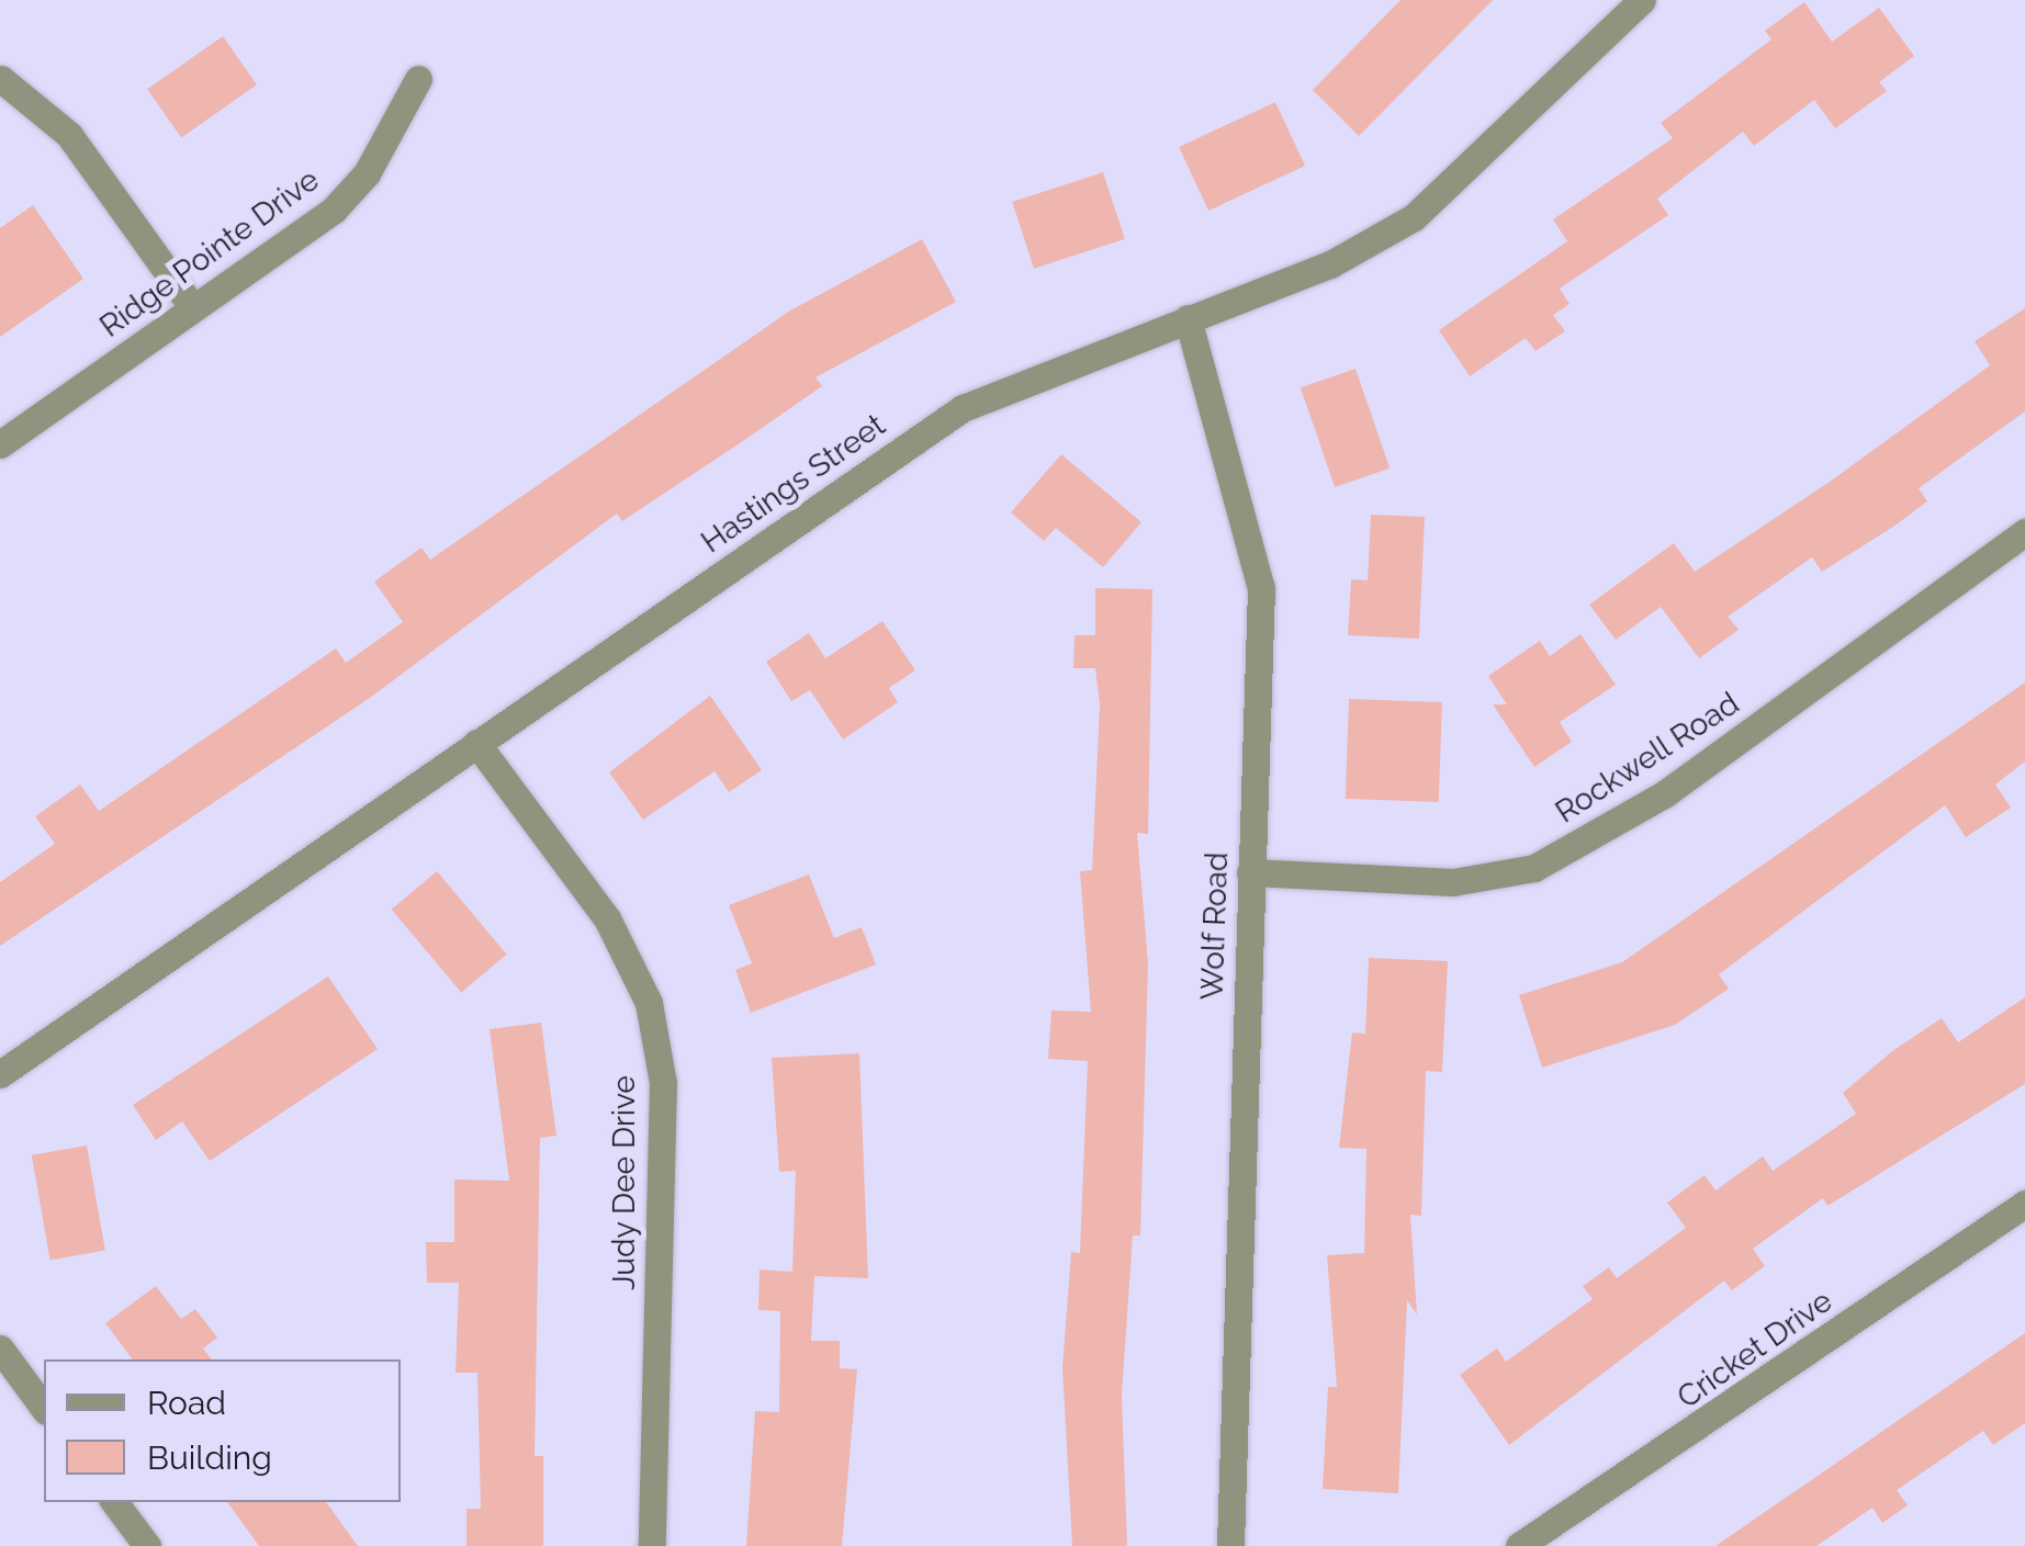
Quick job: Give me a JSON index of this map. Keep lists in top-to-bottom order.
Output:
{
  "streets": {
    "street": [
      "Ridge Pointe Drive",
      "Hastings Street",
      "Rockwell Road",
      "Wolf Road",
      "Judy Dee Drive",
      "Cricket Drive"
    ]
  },
  "crossings": [
    ["Hastings Street", "Wolf Road"],
    ["Hastings Street", "Judy Dee Drive"],
    ["Rockwell Road", "Wolf Road"]
  ],
  "legend": ["Road", "Building"]
}
